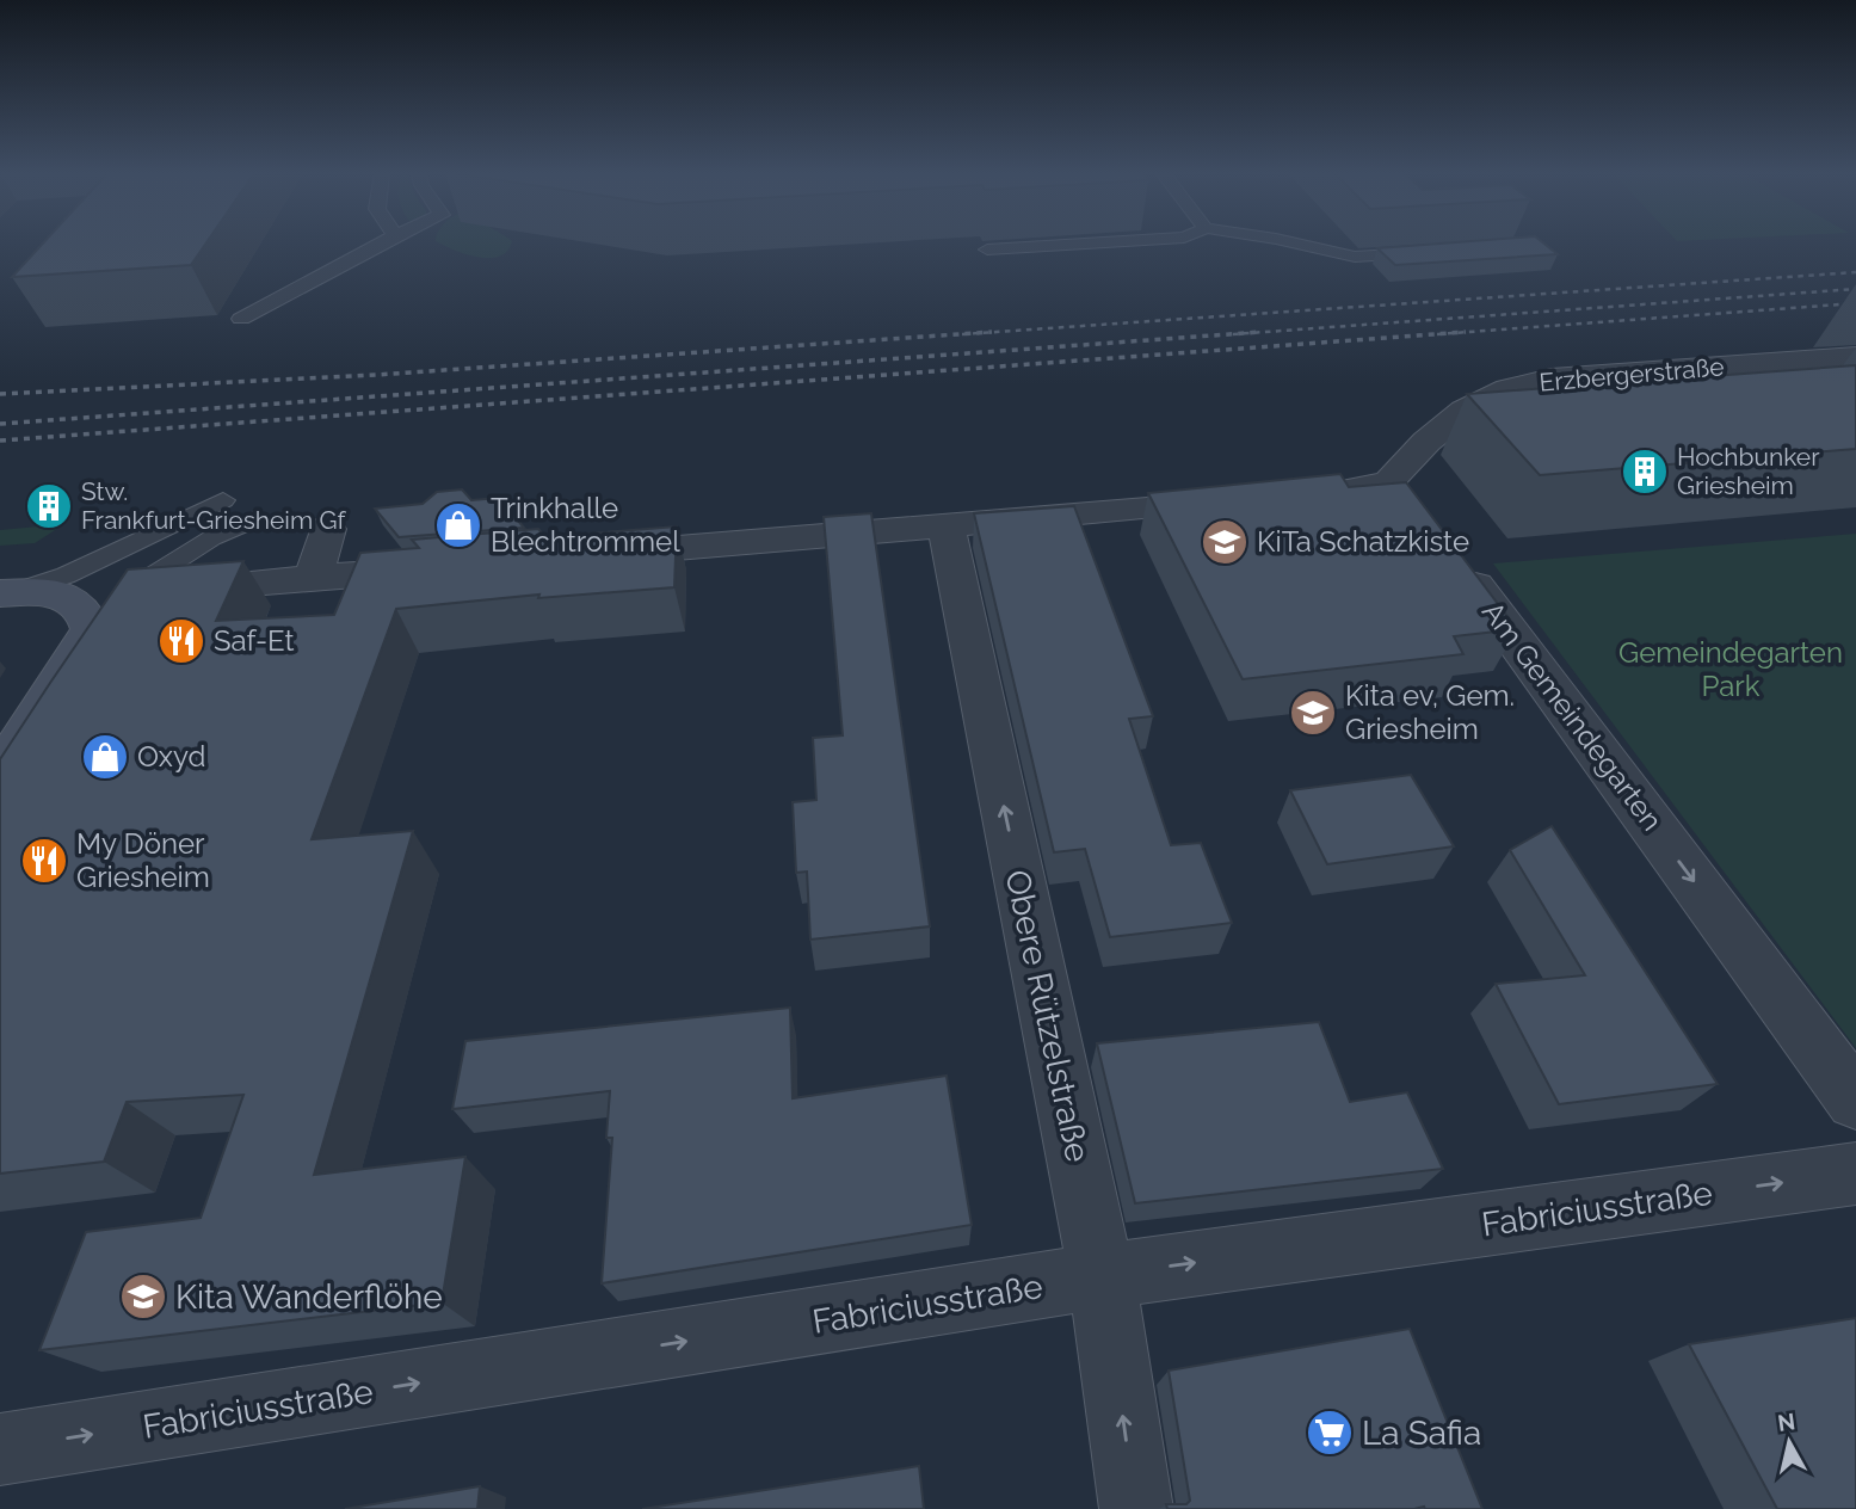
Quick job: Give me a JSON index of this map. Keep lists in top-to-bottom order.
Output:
{
  "streets": {
    "street": [
      "Erzbergerstraße",
      "Am Gemeindegarten",
      "Obere Rützelstraße",
      "Fabriciusstraße"
    ]
  },
  "crossings": [
    ["Obere Rützelstraße", "Fabriciusstraße"]
  ],
  "one_way": ["Am Gemeindegarten", "Obere Rützelstraße", "Fabriciusstraße"],
  "parks": ["Gemeindegarten Park"],
  "places": {
    "building": ["Hochbunker Griesheim", "Stw. Frankfurt-Griesheim Gf"],
    "shop": ["Trinkhalle Blechtrommel", "Oxyd"],
    "school or university": ["KiTa Schatzkiste", "Kita ev, Gem. Griesheim", "Kita Wanderflöhe"],
    "restaurant": ["Saf-Et", "My Döner Griesheim"],
    "supermarket": ["La Safia"]
  },
  "north": "top"
}
